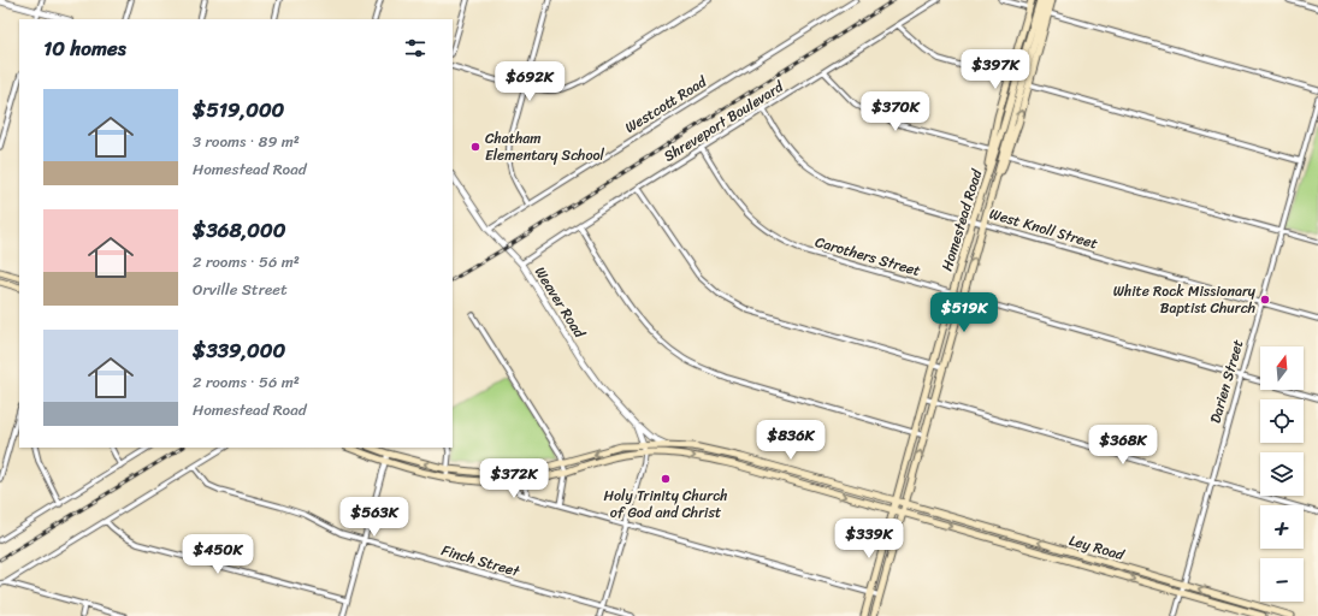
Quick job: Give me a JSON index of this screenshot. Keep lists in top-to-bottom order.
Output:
{
  "streets": {
    "main road": ["Homestead Road", "Ley Road"],
    "street": [
      "Westcott Road",
      "Shreveport Boulevard",
      "West Knoll Street",
      "Carothers Street",
      "Weaver Road",
      "Darien Street",
      "Finch Street"
    ]
  },
  "crossings": [
    ["Westcott Road", "Weaver Road"],
    ["Shreveport Boulevard", "West Knoll Street"],
    ["Shreveport Boulevard", "Carothers Street"],
    ["Shreveport Boulevard", "Weaver Road"],
    ["Homestead Road", "West Knoll Street"],
    ["Homestead Road", "Carothers Street"],
    ["Homestead Road", "Ley Road"],
    ["West Knoll Street", "Darien Street"],
    ["Carothers Street", "Darien Street"],
    ["Darien Street", "Ley Road"]
  ],
  "places": ["Chatham Elementary School", "White Rock Missionary Baptist Church", "Holy Trinity Church of God and Christ"],
  "north": "top",
  "page": {
    "heading": "10 homes",
    "price": [
      "$397K",
      "$692K",
      "$370K",
      "$519K",
      "$836K",
      "$368K",
      "$372K",
      "$563K",
      "$339K",
      "$450K"
    ],
    "list": [
      {
        "name": "$519,000",
        "note": "3 rooms · 89 m² · Homestead Road"
      },
      {
        "name": "$368,000",
        "note": "2 rooms · 56 m² · Orville Street"
      },
      {
        "name": "$339,000",
        "note": "2 rooms · 56 m² · Homestead Road"
      }
    ],
    "map_buttons": ["+", "−"]
  }
}
